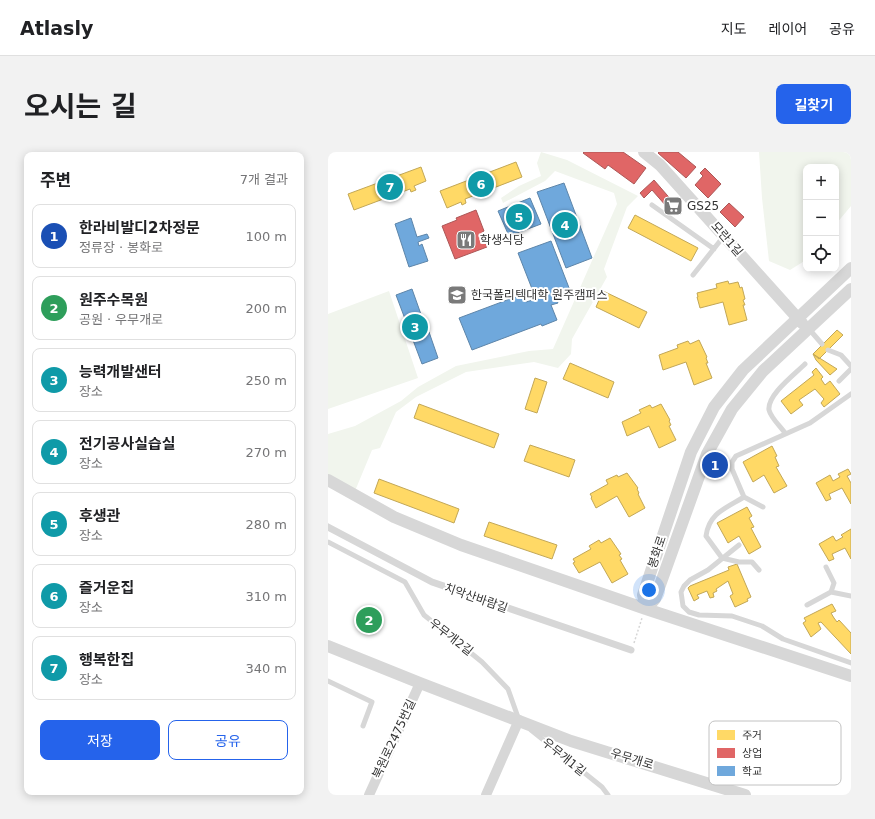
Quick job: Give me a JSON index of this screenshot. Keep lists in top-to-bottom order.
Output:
{
  "streets": {
    "street": [
      "모란1길",
      "봉화로",
      "치악산바람길",
      "북원로2475번길",
      "우무개로"
    ],
    "lane": ["우무개2길", "우무개1길"]
  },
  "crossings": [
    ["모란1길", "봉화로"],
    ["우무개2길", "우무개1길"],
    ["우무개2길", "우무개로"],
    ["북원로2475번길", "우무개로"],
    ["우무개1길", "우무개로"]
  ],
  "places": {
    "supermarket": ["GS25"],
    "restaurant": ["학생식당"],
    "school or university": ["한국폴리텍대학 원주캠퍼스"]
  },
  "legend": ["주거", "상업", "학교"],
  "page": {
    "header": "Atlasly",
    "nav": ["지도", "레이어", "공유"],
    "title": "오시는 길",
    "buttons": [
      "길찾기",
      ["저장", "공유"]
    ],
    "heading": ["주변", "7개 결과"],
    "map_buttons": ["+", "−"],
    "pins": [
      "6",
      "7",
      "5",
      "4",
      "3",
      "1",
      "2"
    ],
    "list": [
      {
        "mark": "1",
        "name": "한라비발디2차정문",
        "note": "정류장 · 봉화로",
        "value": "100 m"
      },
      {
        "mark": "2",
        "name": "원주수목원",
        "note": "공원 · 우무개로",
        "value": "200 m"
      },
      {
        "mark": "3",
        "name": "능력개발샌터",
        "note": "장소",
        "value": "250 m"
      },
      {
        "mark": "4",
        "name": "전기공사실습실",
        "note": "장소",
        "value": "270 m"
      },
      {
        "mark": "5",
        "name": "후생관",
        "note": "장소",
        "value": "280 m"
      },
      {
        "mark": "6",
        "name": "즐거운집",
        "note": "장소",
        "value": "310 m"
      },
      {
        "mark": "7",
        "name": "행복한집",
        "note": "장소",
        "value": "340 m"
      }
    ]
  }
}
